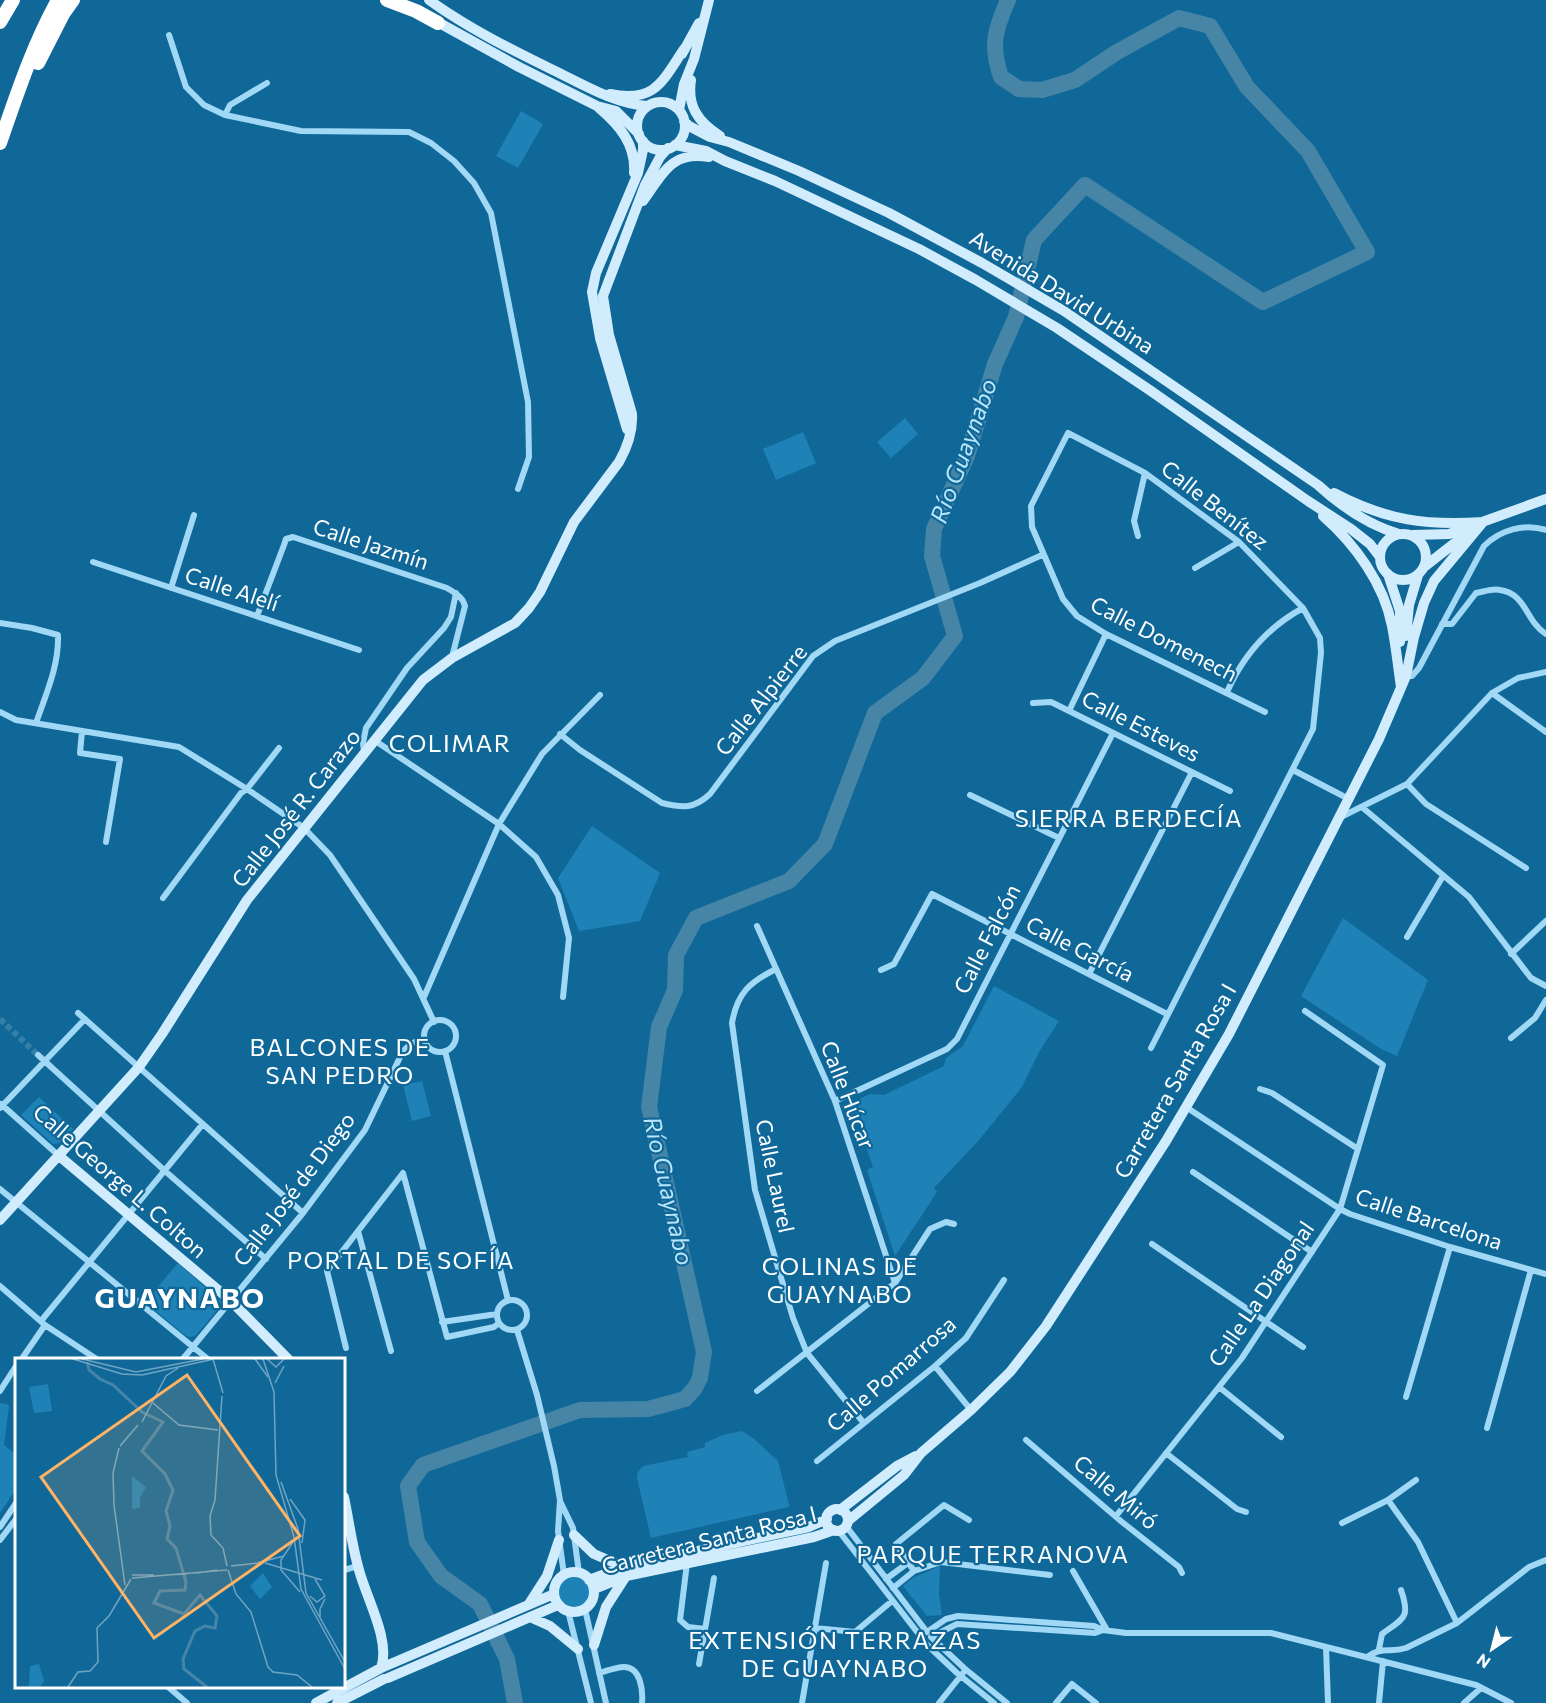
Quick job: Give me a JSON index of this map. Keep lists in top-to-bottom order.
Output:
{
  "streets": {
    "street": [
      "Avenida David Urbina",
      "Calle Benítez",
      "Calle Jazmín",
      "Calle Alelí",
      "Calle Domenech",
      "Calle Alpierre",
      "Calle Esteves",
      "Calle José R. Carazo",
      "Calle Falcón",
      "Calle García",
      "Carretera Santa Rosa I",
      "Calle Húcar",
      "Calle Laurel",
      "Calle George L. Colton",
      "Calle José de Diego",
      "Calle Barcelona",
      "Calle La Diagonal",
      "Calle Pomarrosa",
      "Calle Miró"
    ]
  },
  "crossings": [
    ["Avenida David Urbina", "Calle José R. Carazo"],
    ["Avenida David Urbina", "Carretera Santa Rosa I"],
    ["Calle Benítez", "Calle Domenech"],
    ["Calle Benítez", "Calle Alpierre"],
    ["Calle Benítez", "Calle García"],
    ["Calle Jazmín", "Calle Alelí"],
    ["Calle Domenech", "Calle Alpierre"],
    ["Calle Esteves", "Calle Falcón"],
    ["Calle José R. Carazo", "Calle George L. Colton"],
    ["Calle Falcón", "Calle García"],
    ["Calle Falcón", "Calle Húcar"],
    ["Carretera Santa Rosa I", "Calle Barcelona"],
    ["Calle Húcar", "Calle Laurel"],
    ["Calle Laurel", "Calle Pomarrosa"],
    ["Calle George L. Colton", "Calle José de Diego"],
    ["Calle Barcelona", "Calle La Diagonal"],
    ["Calle La Diagonal", "Calle Miró"]
  ],
  "districts": [
    "COLIMAR",
    "SIERRA BERDECÍA",
    "BALCONES DE SAN PEDRO",
    "PORTAL DE SOFÍA",
    "COLINAS DE GUAYNABO",
    "GUAYNABO",
    "PARQUE TERRANOVA",
    "EXTENSIÓN TERRAZAS DE GUAYNABO"
  ],
  "water": ["Río Guaynabo"],
  "north": "bottom left"
}
